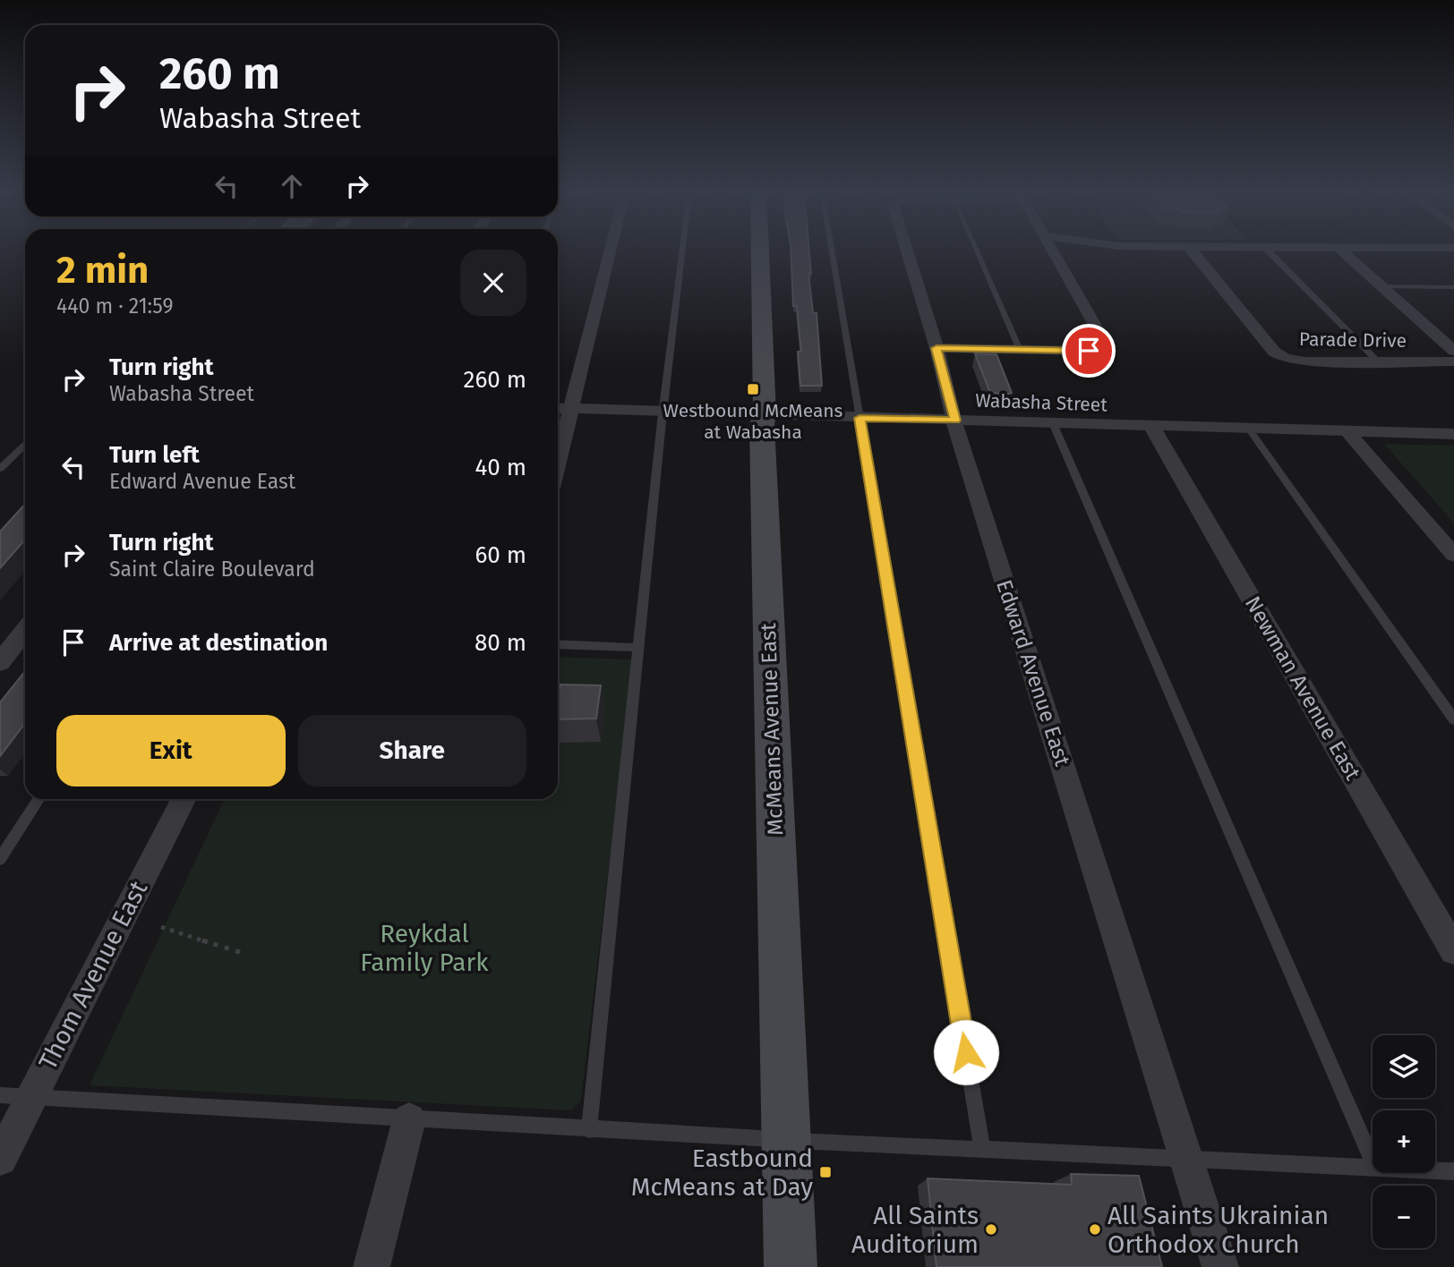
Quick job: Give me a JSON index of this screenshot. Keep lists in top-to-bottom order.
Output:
{
  "streets": {
    "street": [
      "Parade Drive",
      "Wabasha Street",
      "Edward Avenue East",
      "Newman Avenue East",
      "McMeans Avenue East",
      "Thom Avenue East"
    ]
  },
  "crossings": [
    ["Wabasha Street", "Edward Avenue East"],
    ["Wabasha Street", "Newman Avenue East"],
    ["Wabasha Street", "McMeans Avenue East"]
  ],
  "parks": ["Reykdal Family Park"],
  "places": {
    "transit": ["Westbound McMeans at Wabasha", "Eastbound McMeans at Day"],
    "other": ["All Saints Auditorium", "All Saints Ukrainian Orthodox Church"]
  },
  "page": {
    "turn": ["260 m", "Wabasha Street"],
    "heading": ["2 min", "440 m · 21:59"],
    "list": [
      {
        "name": "Turn right",
        "note": "Wabasha Street",
        "value": "260 m"
      },
      {
        "name": "Turn left",
        "note": "Edward Avenue East",
        "value": "40 m"
      },
      {
        "name": "Turn right",
        "note": "Saint Claire Boulevard",
        "value": "60 m"
      },
      {
        "name": "Arrive at destination",
        "value": "80 m"
      }
    ],
    "buttons": ["Exit", "Share"],
    "map_buttons": ["+", "−"]
  }
}
